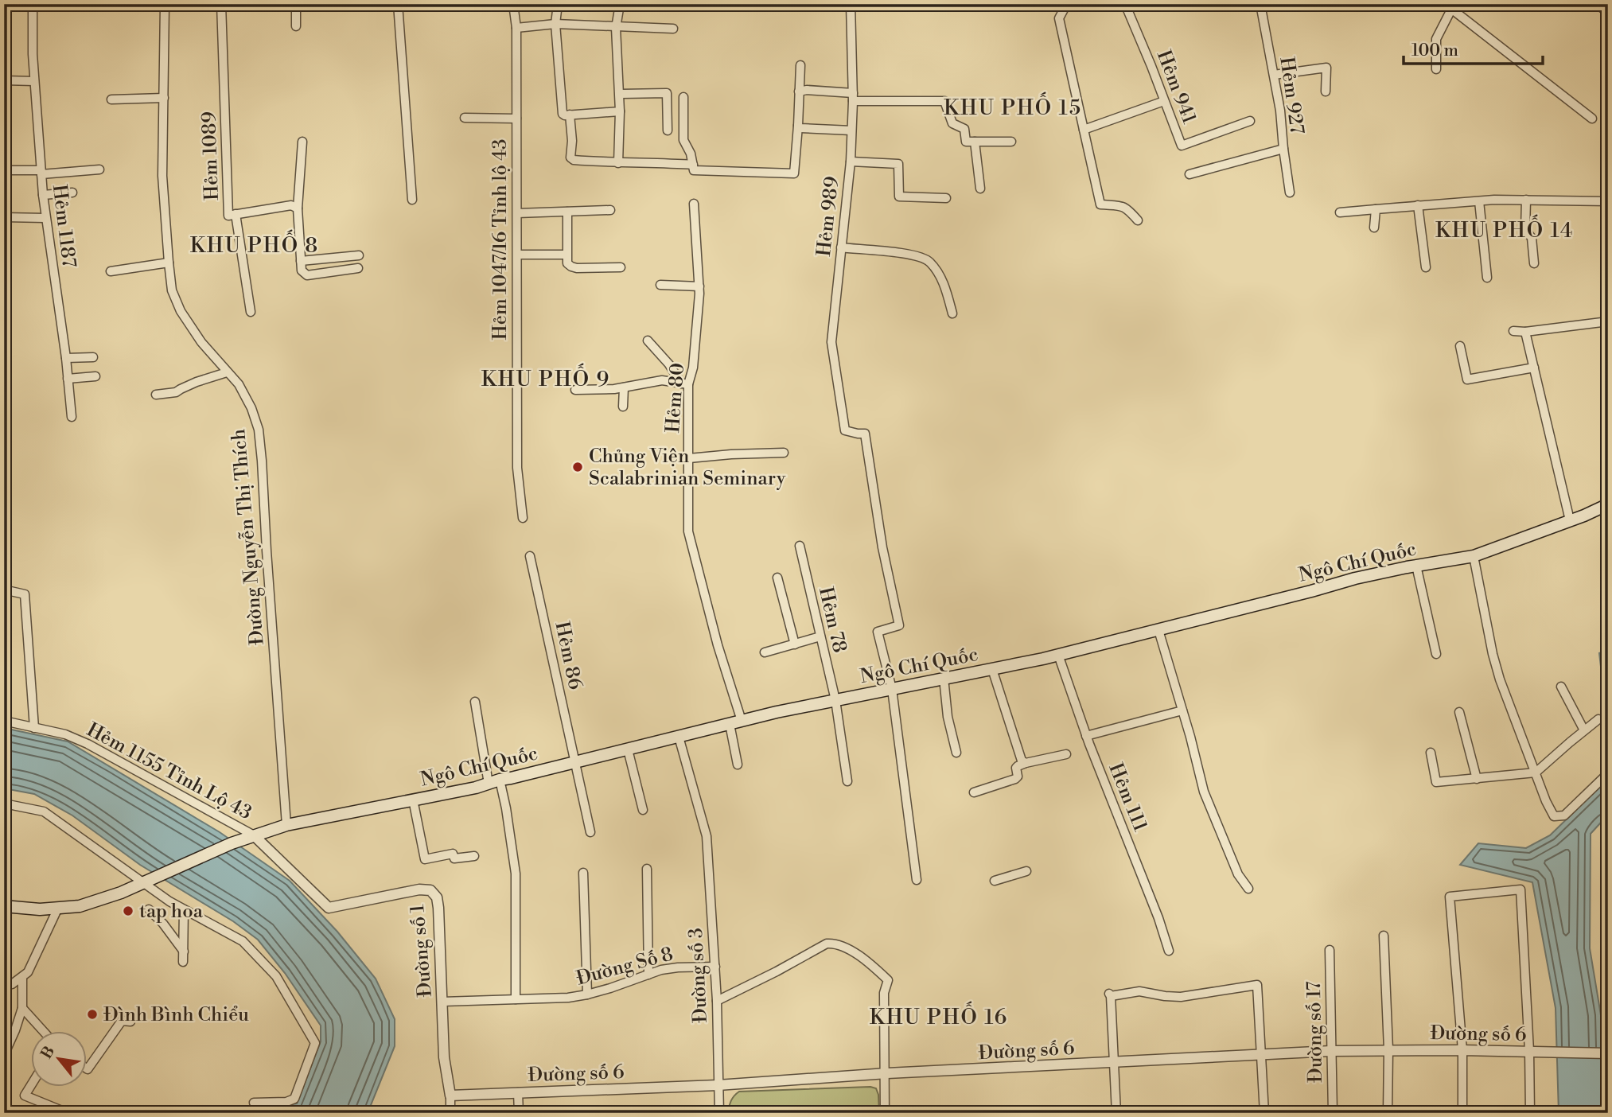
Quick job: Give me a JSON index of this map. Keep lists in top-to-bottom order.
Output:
{
  "streets": {
    "main road": ["Ngô Chí Quốc"],
    "street": [
      "Hẻm 941",
      "Hẻm 927",
      "Hẻm 1089",
      "Hẻm 989",
      "Hẻm 1187",
      "Hẻm 1047/16 Tỉnh lộ 43",
      "Hẻm 80",
      "Đường Nguyễn Thị Thích",
      "Hẻm 78",
      "Hẻm 86",
      "Hẻm 1155 Tỉnh Lộ 43",
      "Hẻm 111",
      "Đường số 1",
      "Đường Số 8",
      "Đường số 3",
      "Đường số 17",
      "Đường số 6"
    ]
  },
  "crossings": [
    ["Hẻm 989", "Ngô Chí Quốc"],
    ["Hẻm 80", "Ngô Chí Quốc"],
    ["Đường Nguyễn Thị Thích", "Ngô Chí Quốc"],
    ["Ngô Chí Quốc", "Hẻm 78"],
    ["Ngô Chí Quốc", "Hẻm 86"],
    ["Ngô Chí Quốc", "Hẻm 1155 Tỉnh Lộ 43"],
    ["Ngô Chí Quốc", "Hẻm 111"],
    ["Ngô Chí Quốc", "Đường số 1"],
    ["Ngô Chí Quốc", "Đường số 3"],
    ["Hẻm 1155 Tỉnh Lộ 43", "Đường số 1"],
    ["Đường số 1", "Đường Số 8"],
    ["Đường số 1", "Đường số 6"],
    ["Đường Số 8", "Đường số 3"],
    ["Đường số 3", "Đường số 6"],
    ["Đường số 17", "Đường số 6"]
  ],
  "districts": [
    "KHU PHỐ 15",
    "KHU PHỐ 14",
    "KHU PHỐ 8",
    "KHU PHỐ 9",
    "KHU PHỐ 16"
  ],
  "places": ["Chủng Viện Scalabrinian Seminary", "tap hoa", "Đình Bình Chiểu"],
  "scale_bar": "100 m",
  "north": "top left"
}
